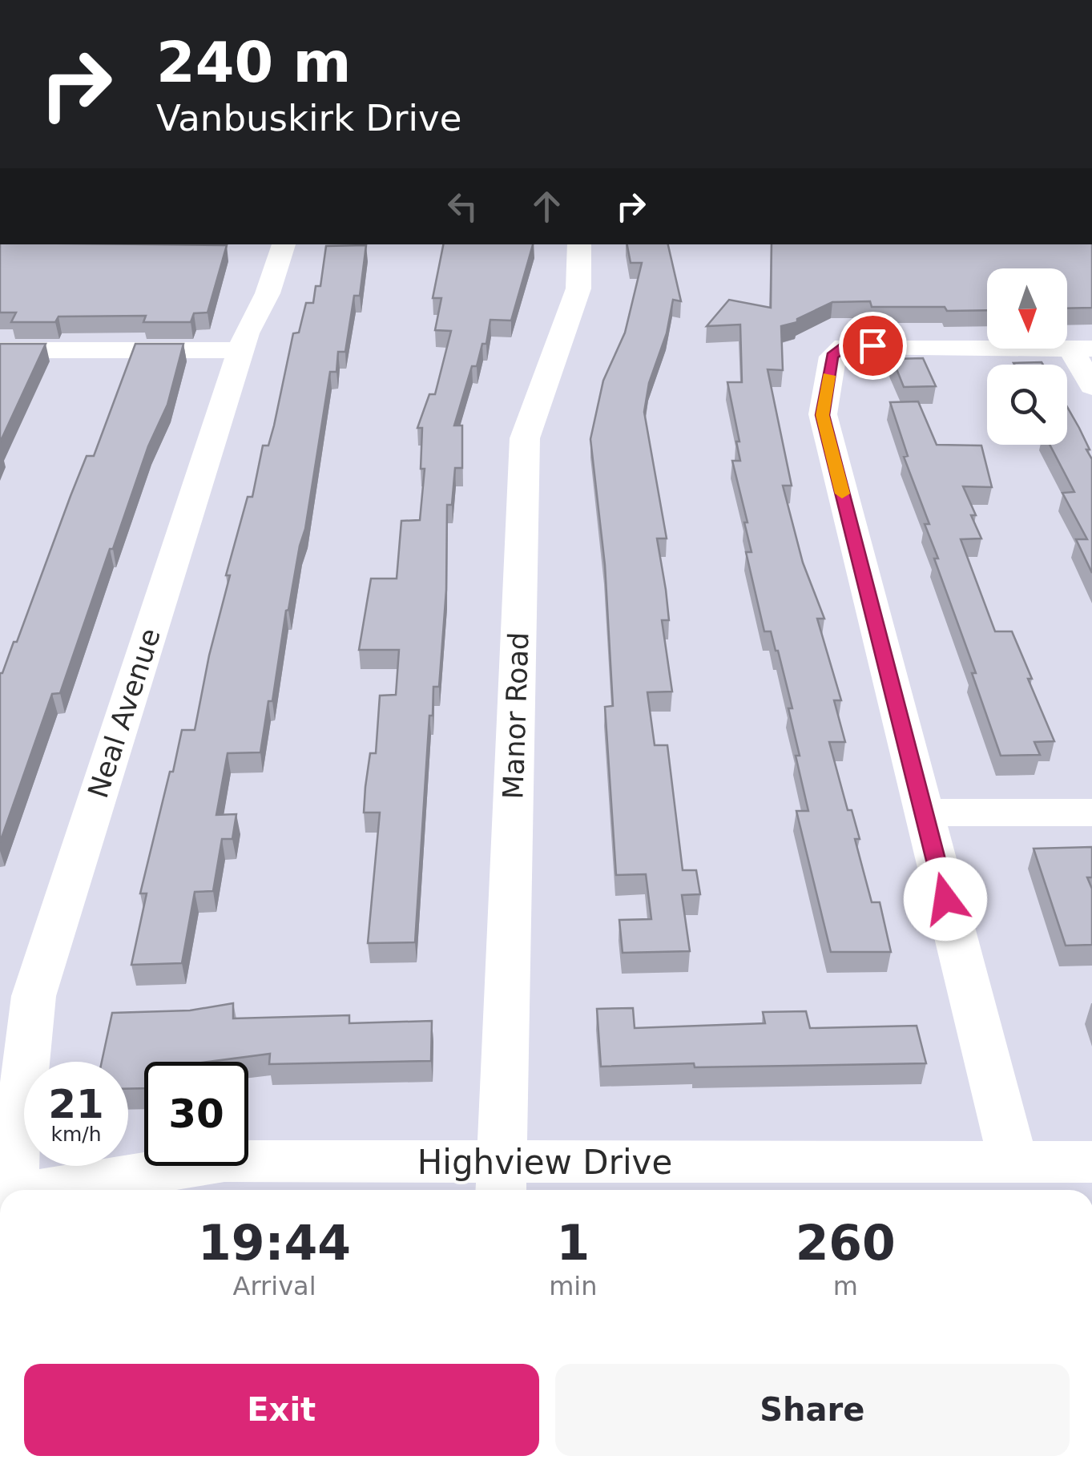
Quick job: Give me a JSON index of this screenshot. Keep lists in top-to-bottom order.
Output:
{
  "streets": {
    "street": ["Neal Avenue", "Manor Road", "Highview Drive"]
  },
  "crossings": [
    ["Manor Road", "Highview Drive"]
  ],
  "north": "bottom",
  "page": {
    "turn": ["240 m", "Vanbuskirk Drive"],
    "speed": "21 km/h",
    "limit": "30",
    "eta": [
      "19:44",
      "Arrival",
      "1",
      "min",
      "260",
      "m"
    ],
    "buttons": ["Exit", "Share"]
  }
}
